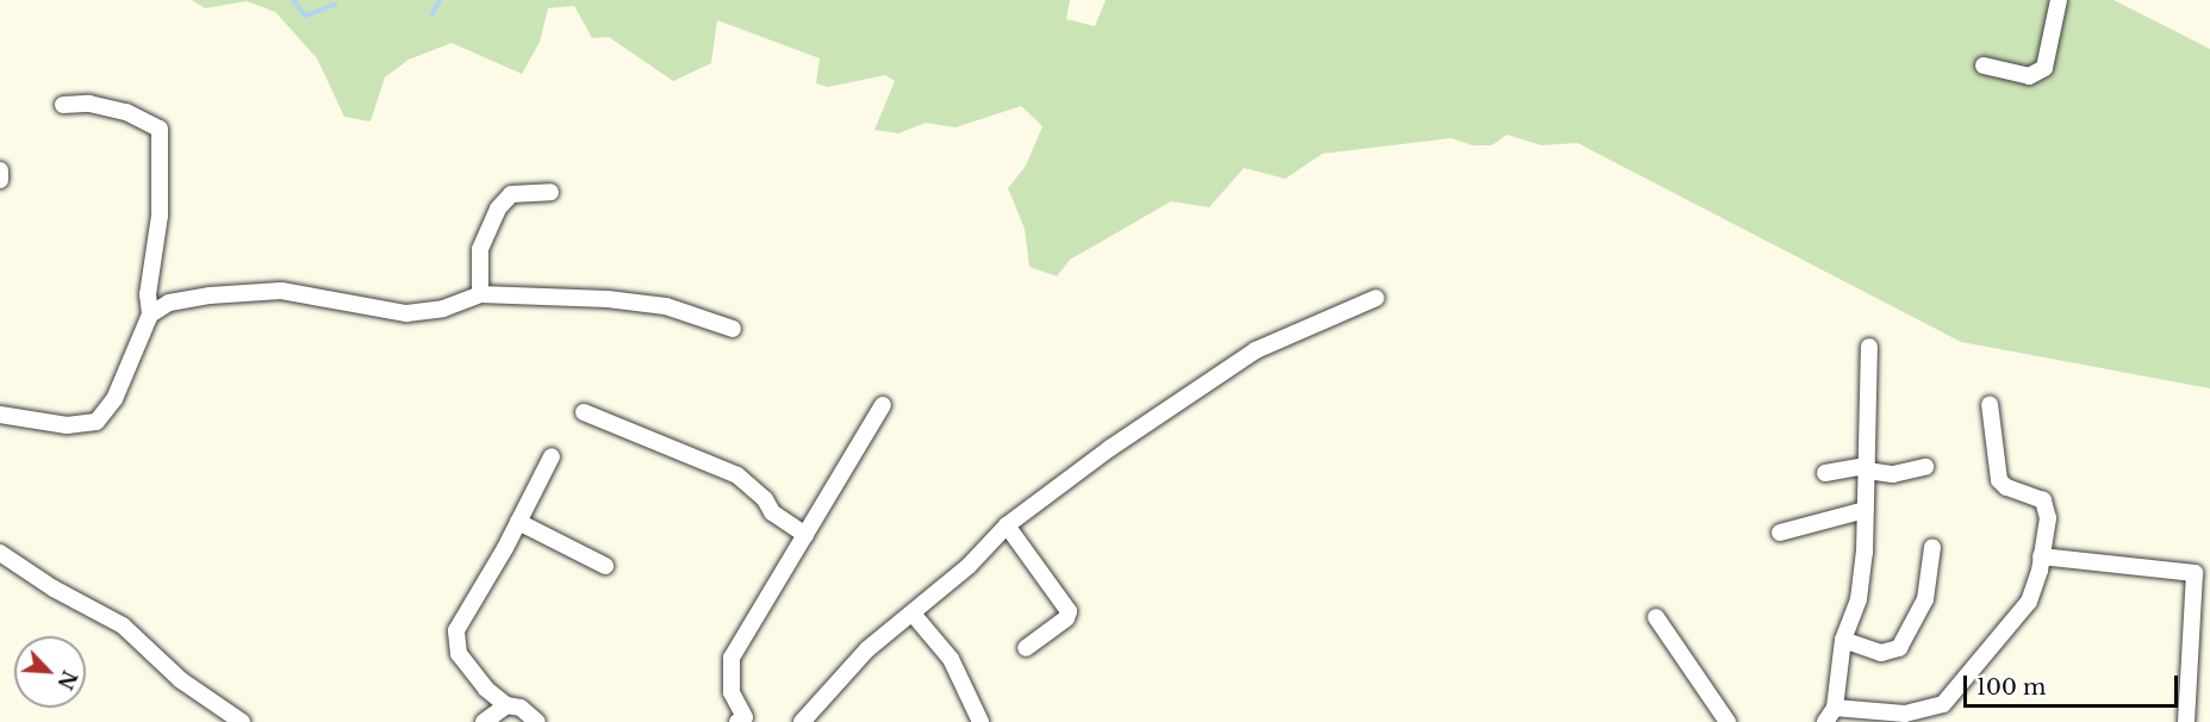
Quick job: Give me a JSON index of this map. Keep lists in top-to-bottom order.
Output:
{
  "scale_bar": "100 m",
  "north": "bottom right"
}
